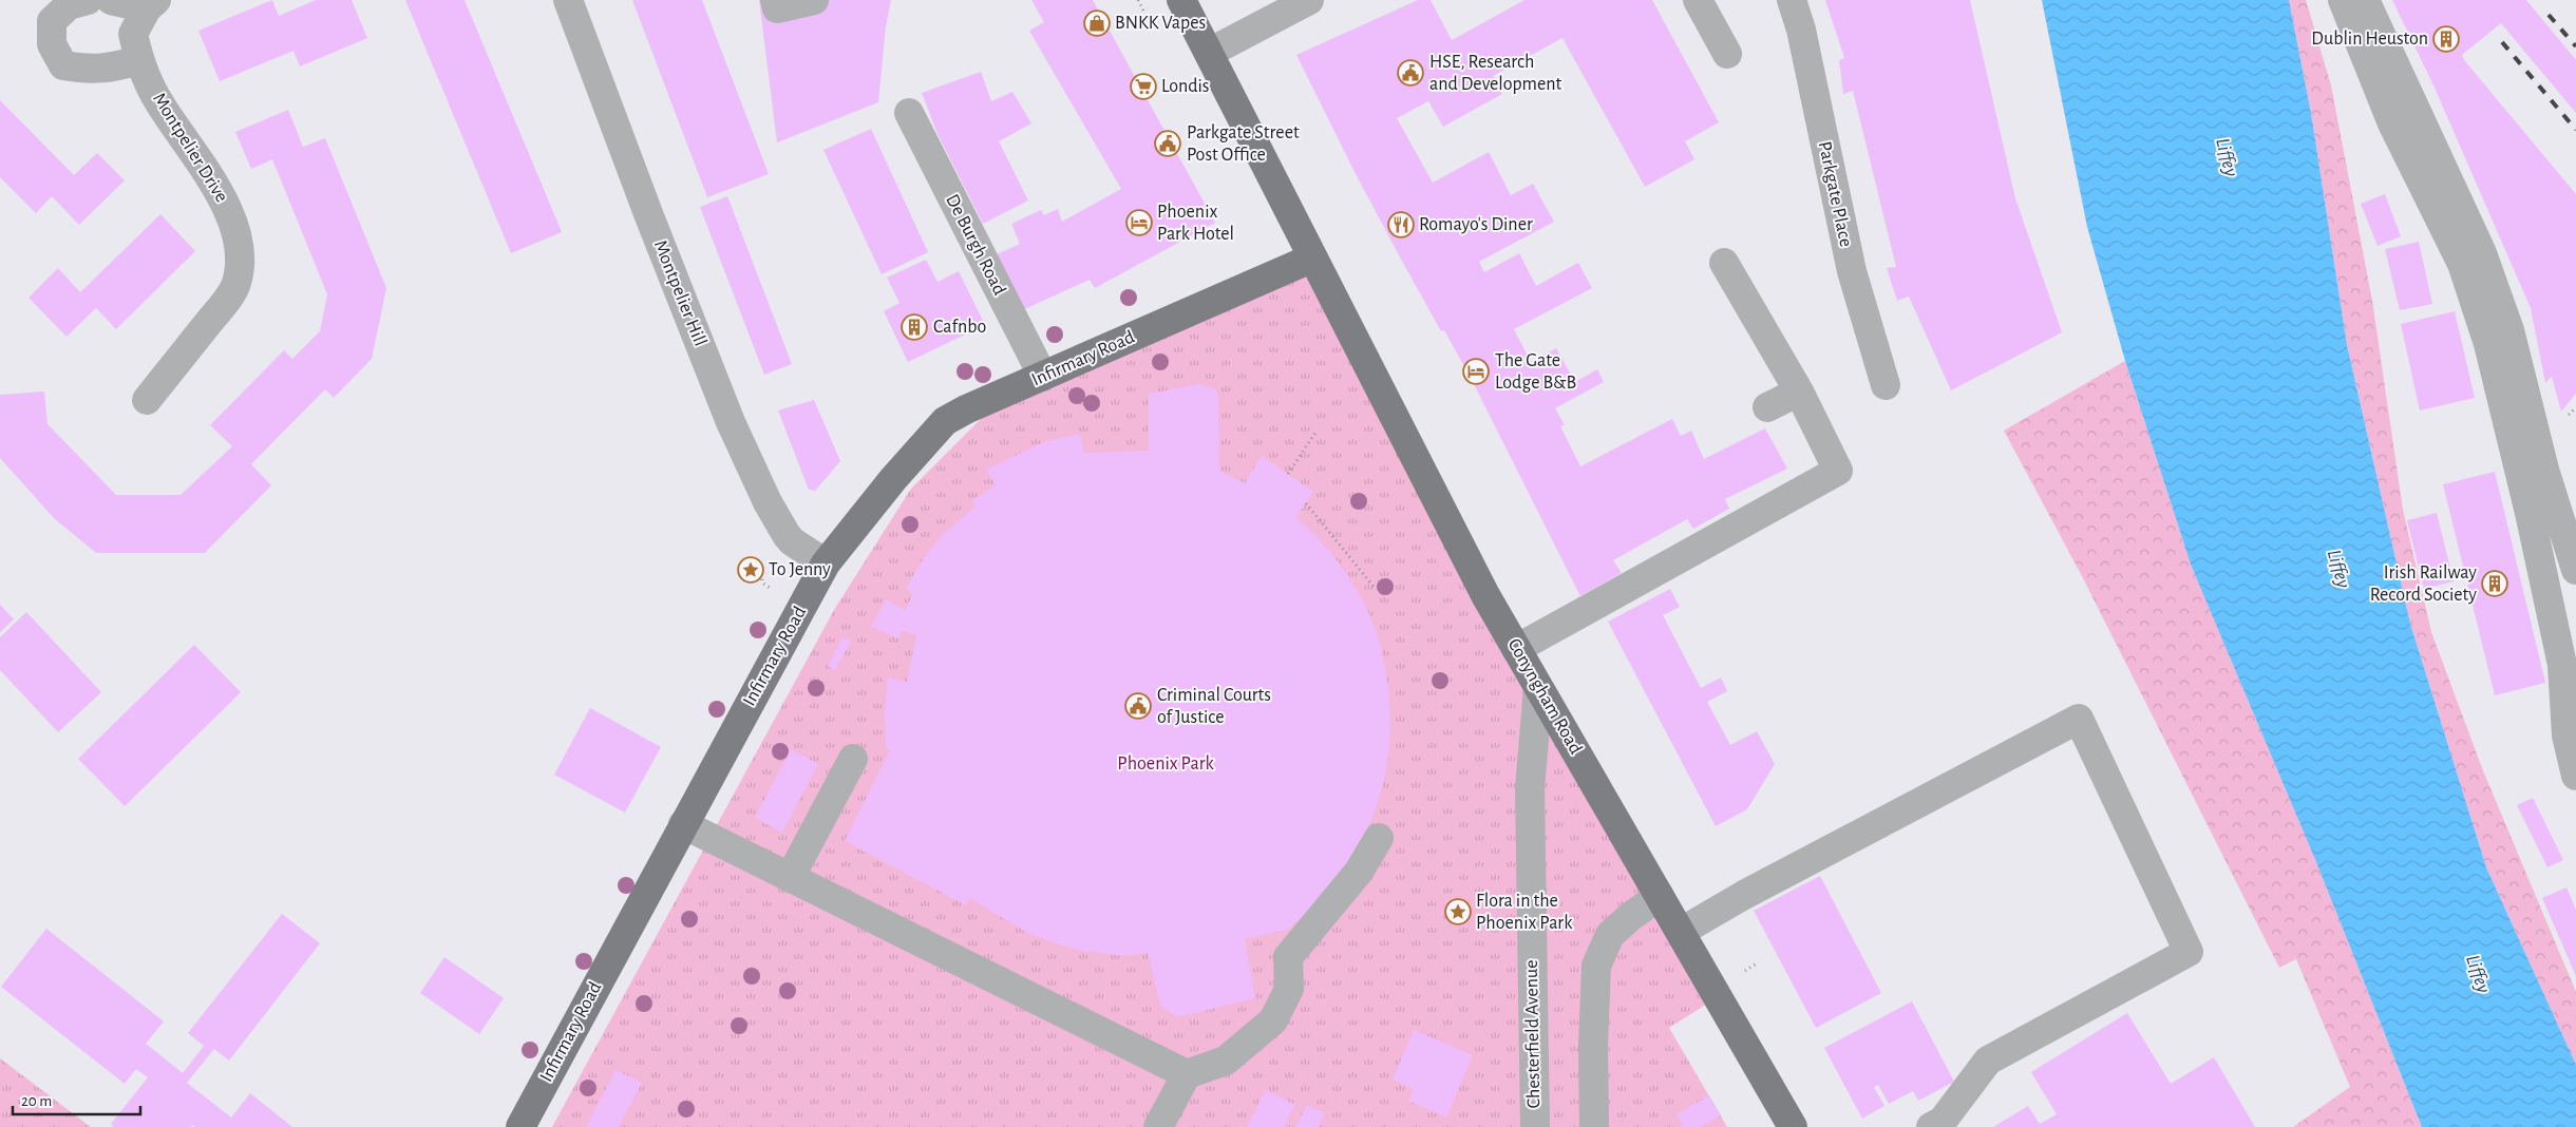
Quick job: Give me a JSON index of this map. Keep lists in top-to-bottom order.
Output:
{
  "streets": {
    "main road": ["Infirmary Road", "Conyngham Road"],
    "street": [
      "Montpelier Drive",
      "Parkgate Place",
      "De Burgh Road",
      "Montpelier Hill",
      "Chesterfield Avenue"
    ]
  },
  "crossings": [
    ["De Burgh Road", "Infirmary Road"],
    ["Montpelier Hill", "Infirmary Road"],
    ["Infirmary Road", "Conyngham Road"],
    ["Conyngham Road", "Chesterfield Avenue"]
  ],
  "water": ["Liffey"],
  "parks": ["Phoenix Park"],
  "places": {
    "shop": ["BNKK Vapes"],
    "building": ["Dublin Heuston", "Cafnbo", "Irish Railway Record Society"],
    "public building": ["HSE, Research and Development", "Parkgate Street Post Office", "Criminal Courts of Justice"],
    "supermarket": ["Londis"],
    "hotel": ["Phoenix Park Hotel", "The Gate Lodge B&B"],
    "restaurant": ["Romayo's Diner"],
    "place": ["To Jenny", "Flora in the Phoenix Park"]
  },
  "scale_bar": "20 m"
}
